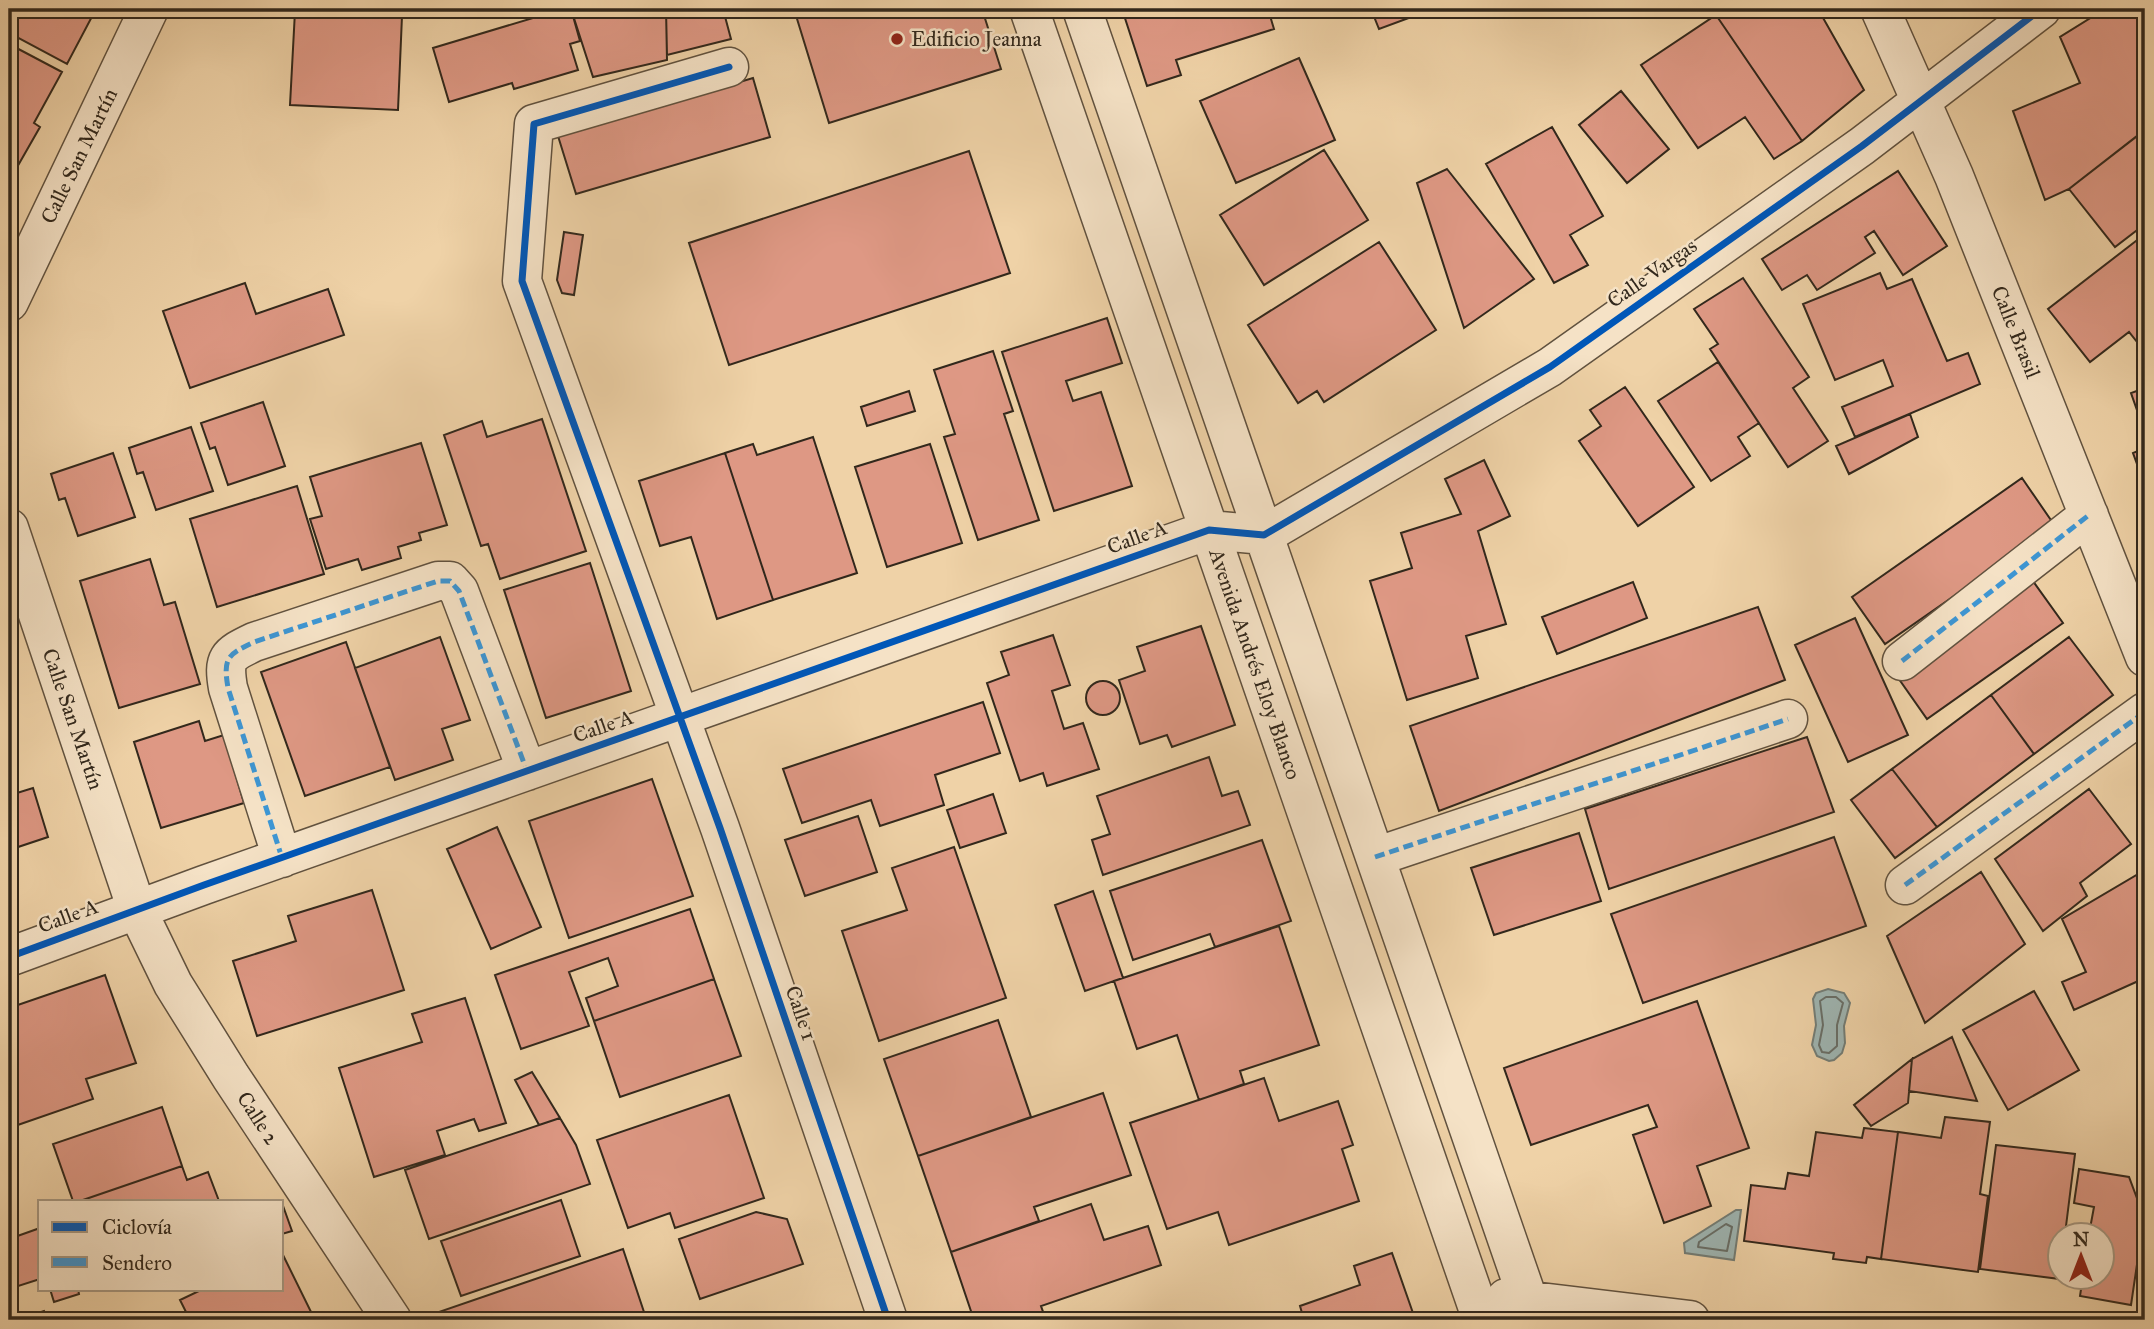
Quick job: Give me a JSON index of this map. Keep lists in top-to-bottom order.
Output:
{
  "streets": {
    "street": [
      "Calle San Martín",
      "Calle Vargas",
      "Calle Brasil",
      "Calle A",
      "Avenida Andrés Eloy Blanco",
      "Calle 1",
      "Calle 2"
    ]
  },
  "crossings": [
    ["Calle San Martín", "Calle A"],
    ["Calle San Martín", "Calle 2"],
    ["Calle Vargas", "Calle Brasil"],
    ["Calle A", "Avenida Andrés Eloy Blanco"],
    ["Calle A", "Calle 1"],
    ["Calle A", "Calle 2"]
  ],
  "places": ["Edificio Jeanna"],
  "legend": ["Ciclovía", "Sendero"],
  "north": "top"
}
